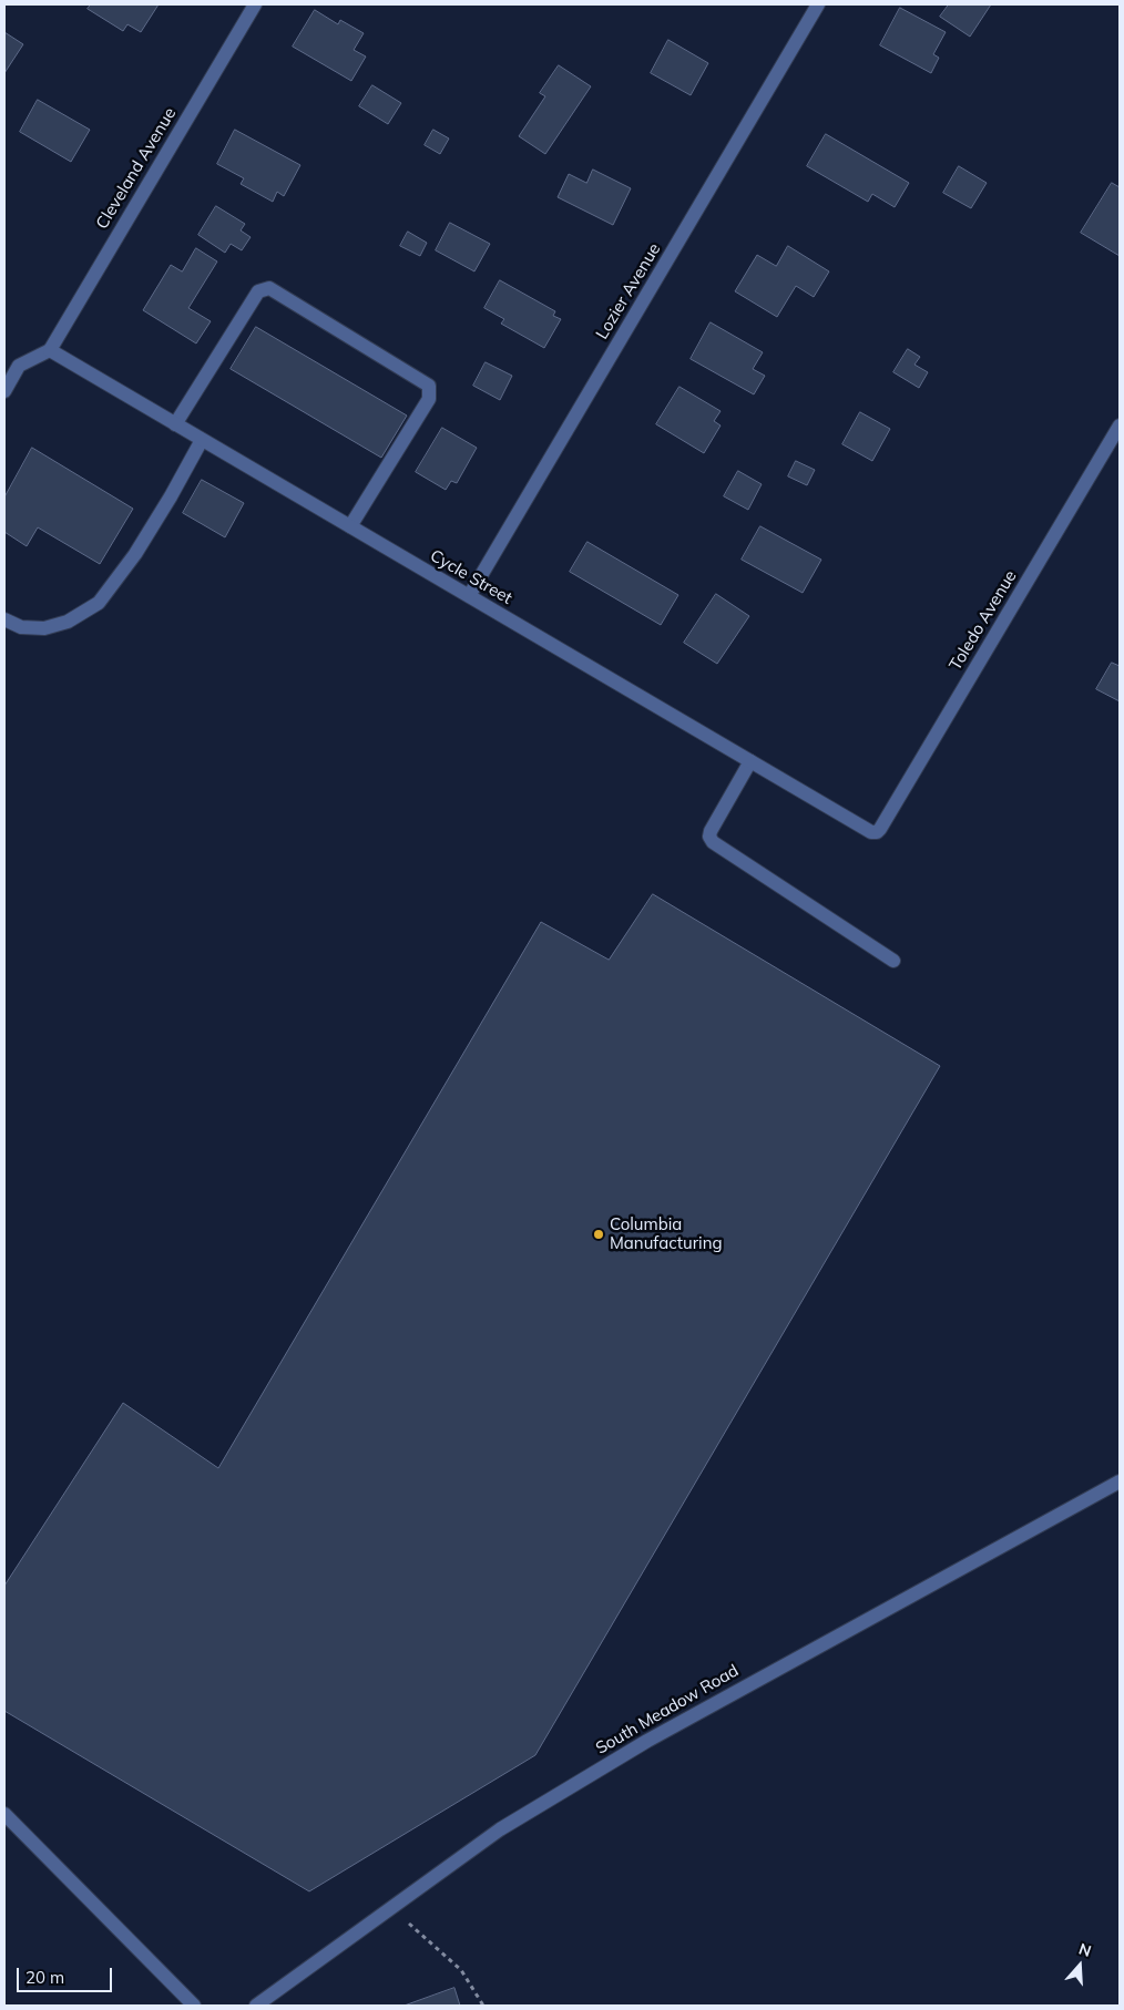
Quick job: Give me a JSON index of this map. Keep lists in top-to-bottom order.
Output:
{
  "streets": {
    "street": [
      "Cleveland Avenue",
      "Lozier Avenue",
      "Cycle Street",
      "Toledo Avenue",
      "South Meadow Road"
    ]
  },
  "crossings": [
    ["Cleveland Avenue", "Cycle Street"],
    ["Lozier Avenue", "Cycle Street"],
    ["Cycle Street", "Toledo Avenue"]
  ],
  "places": ["Columbia Manufacturing"],
  "scale_bar": "20 m",
  "north": "top"
}
